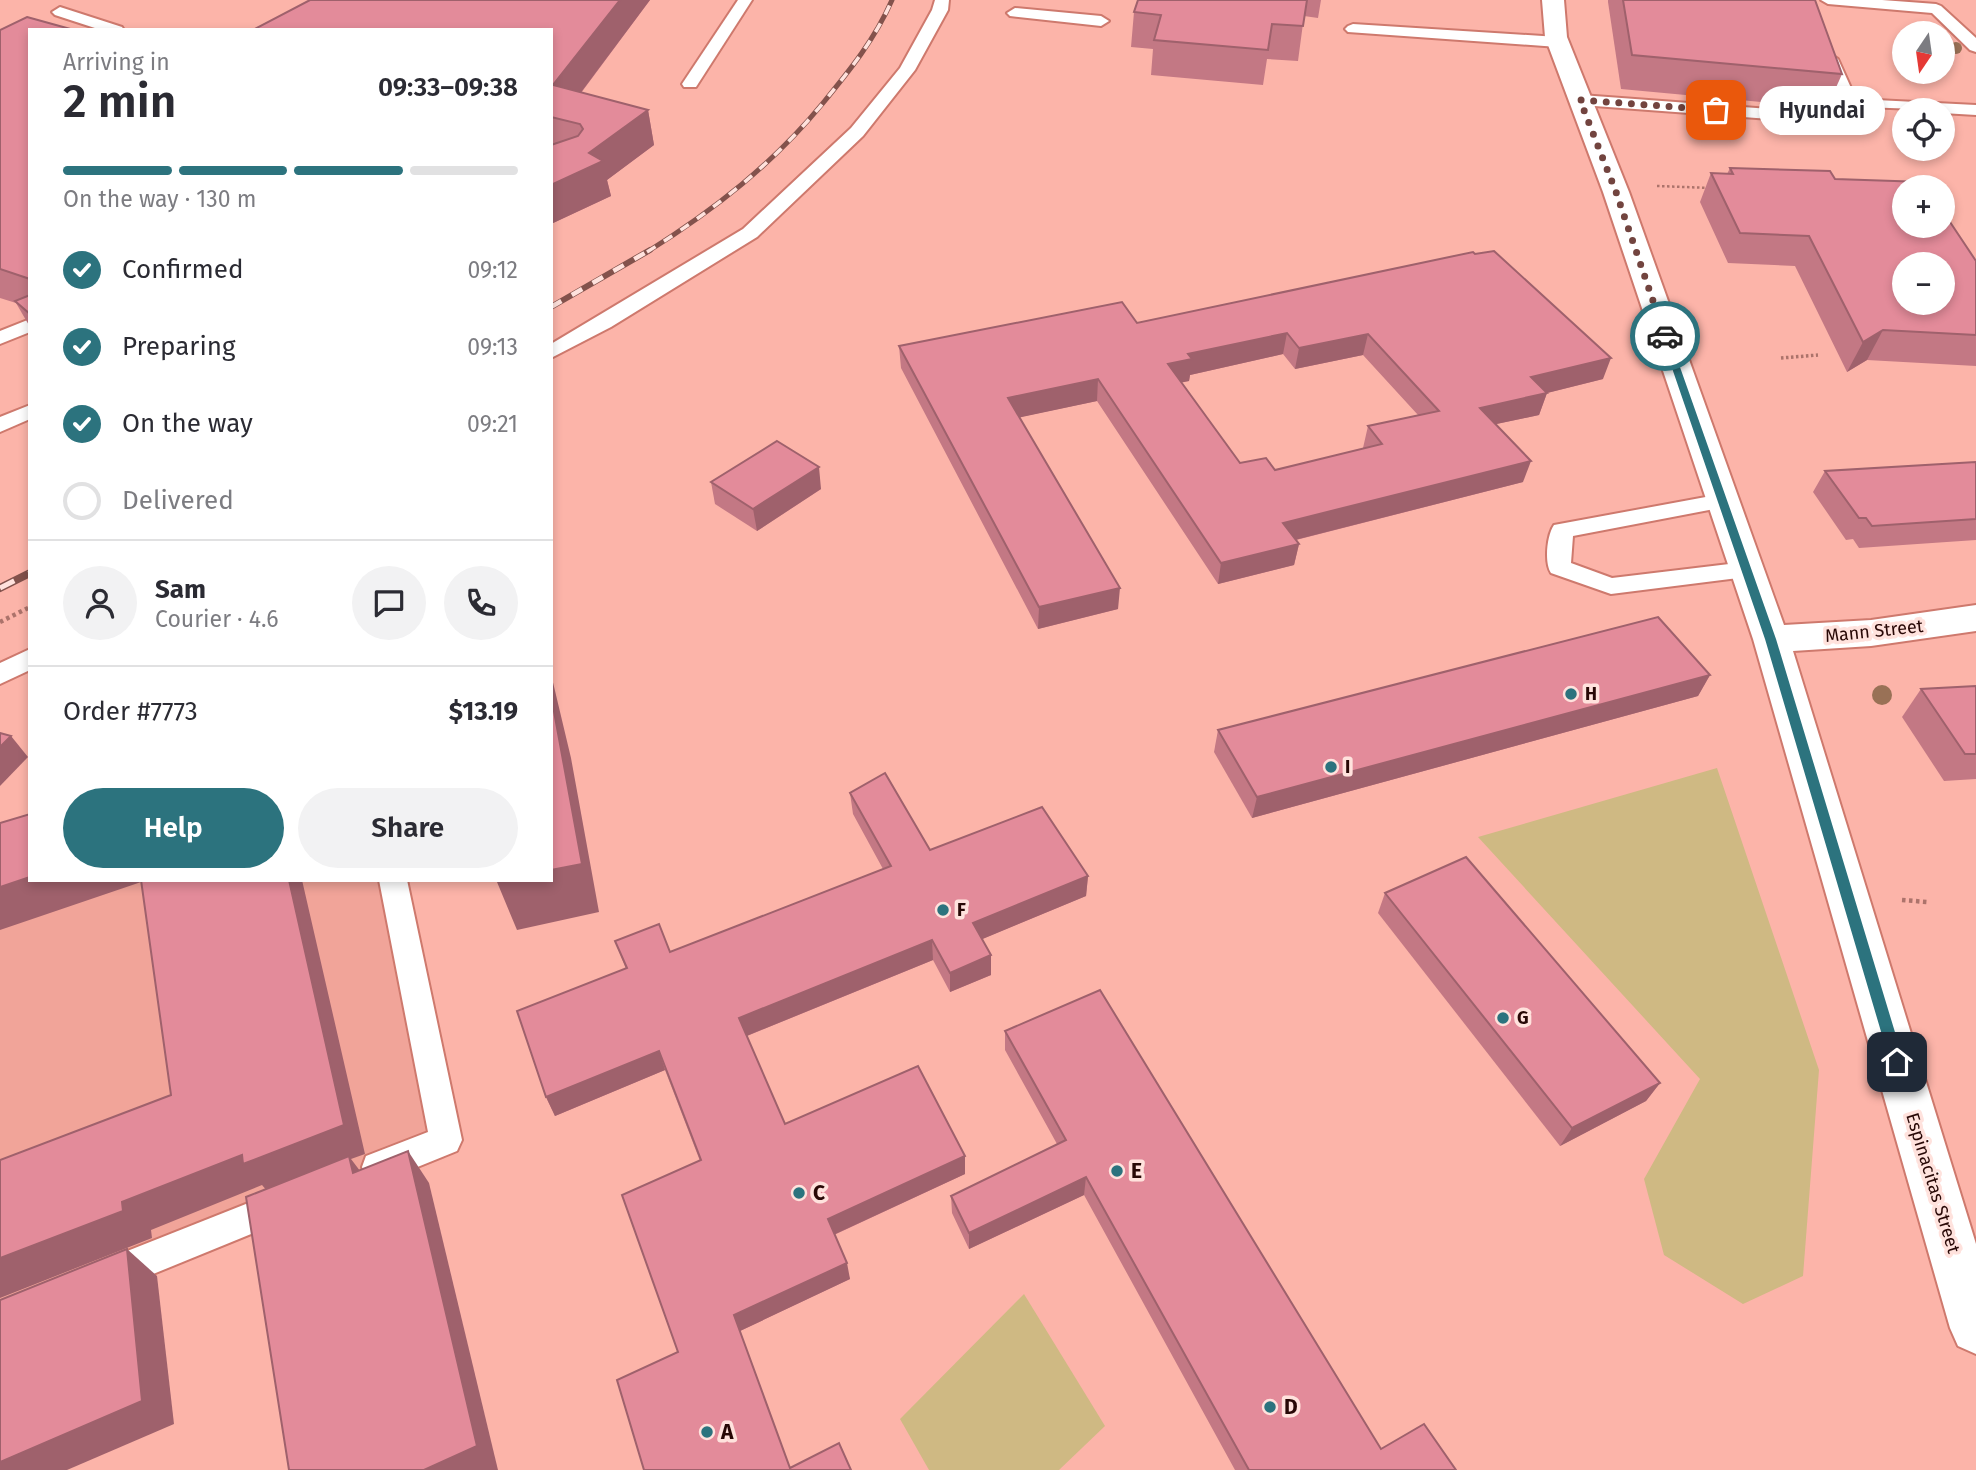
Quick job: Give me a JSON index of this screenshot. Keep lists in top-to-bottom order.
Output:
{
  "streets": {
    "street": ["Mann Street", "Espinacitas Street"]
  },
  "crossings": [
    ["Mann Street", "Espinacitas Street"]
  ],
  "places": [
    "Hyundai",
    "H",
    "I",
    "F",
    "G",
    "E",
    "C",
    "D",
    "A"
  ],
  "north": "bottom",
  "page": {
    "map_buttons": ["+", "−"],
    "heading": ["2 min", "Arriving in", "09:33–09:38"],
    "panel": [
      "Sam",
      "Courier · 4.6",
      "Order #7773",
      "$13.19"
    ],
    "bubble": "Hyundai",
    "bar": "On the way · 130 m",
    "list": [
      ["Confirmed", "09:12"],
      ["Preparing", "09:13"],
      ["On the way", "09:21"],
      "Delivered"
    ],
    "buttons": ["Help", "Share"]
  }
}
